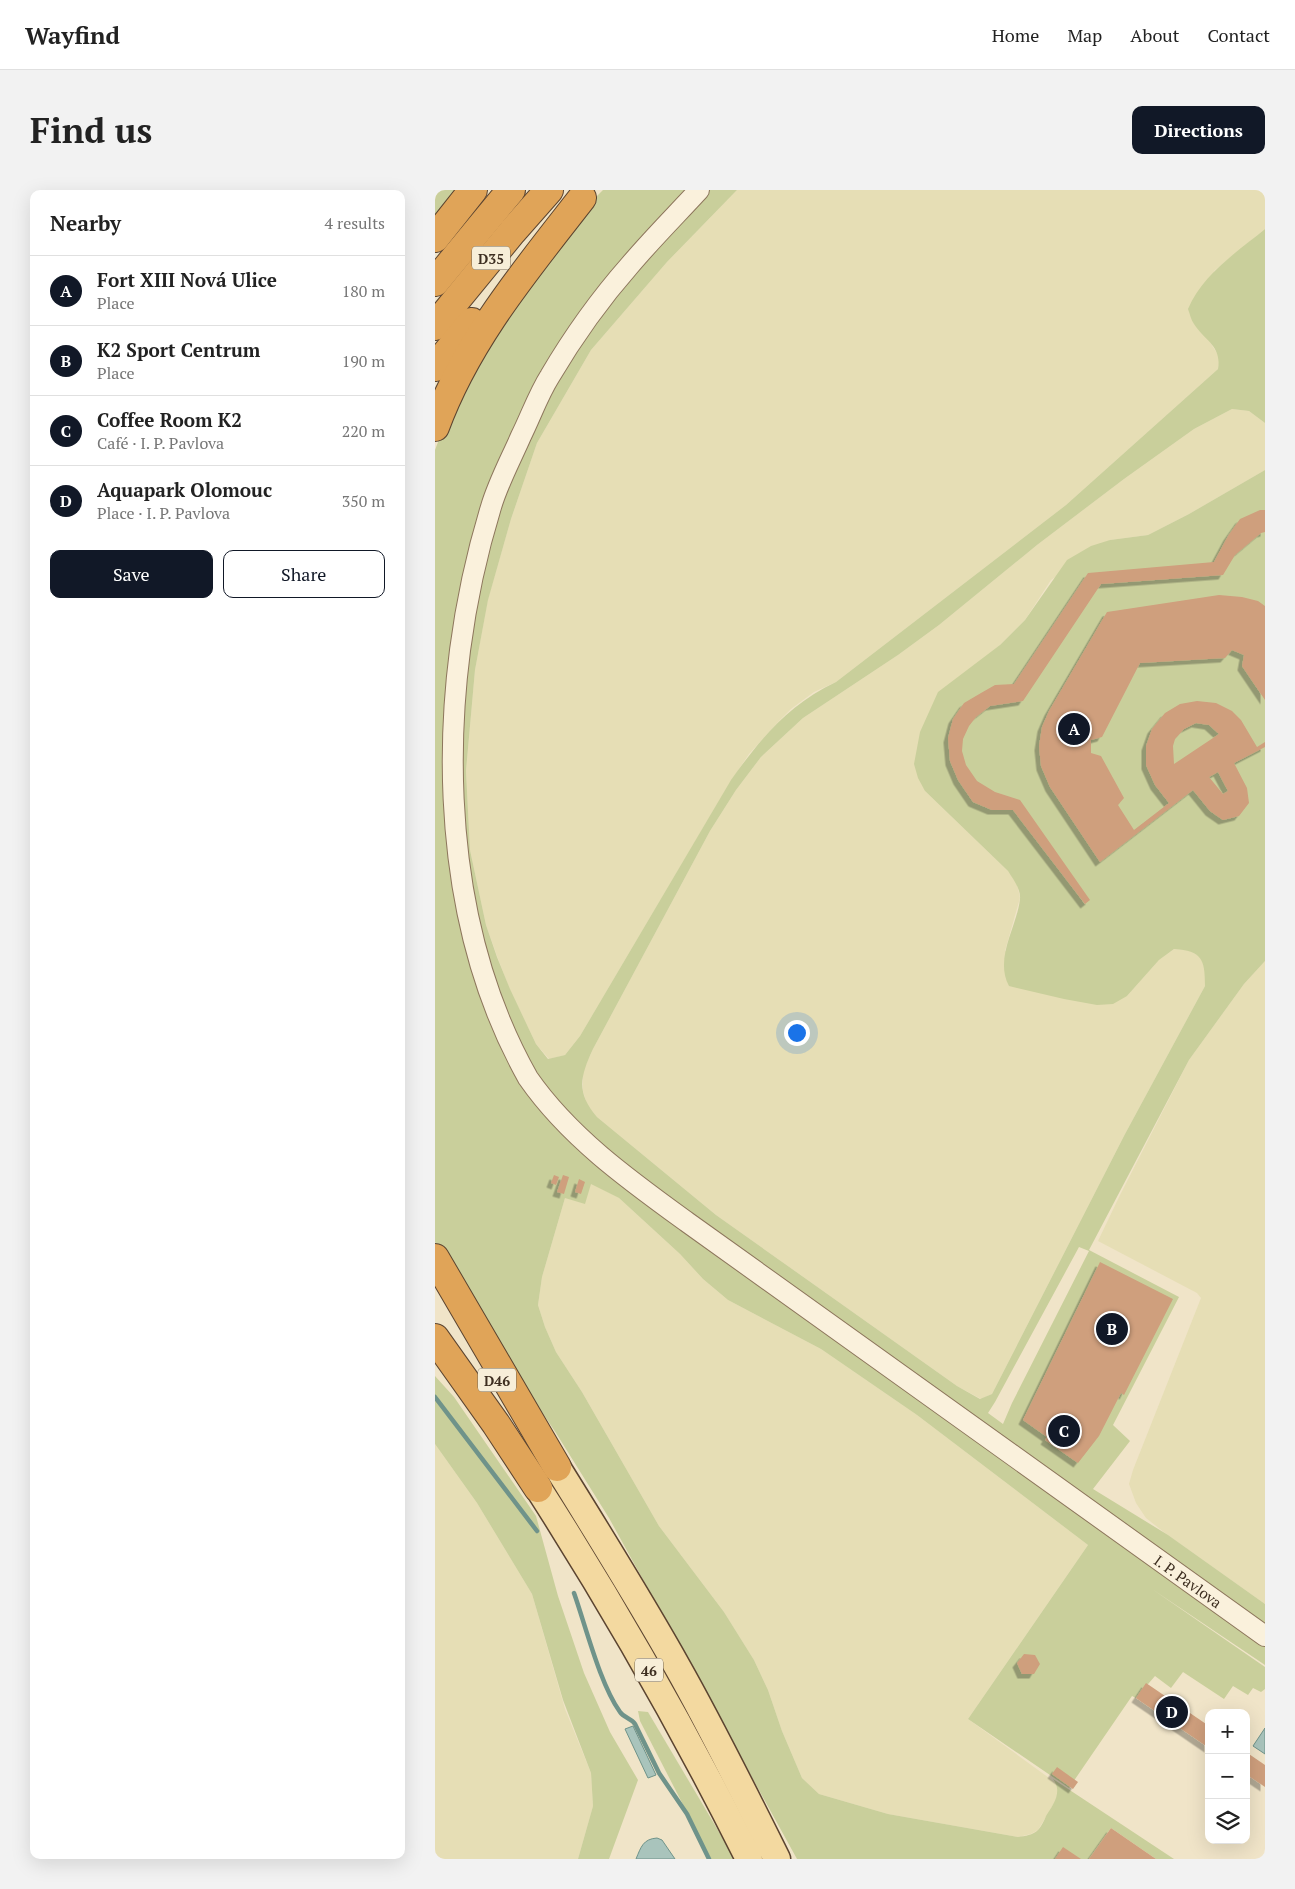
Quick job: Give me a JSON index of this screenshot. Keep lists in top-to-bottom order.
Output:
{
  "streets": {
    "highway": ["D35", "D46"],
    "main road": ["46"],
    "street": ["I. P. Pavlova"]
  },
  "crossings": [
    ["D46", "46"]
  ],
  "page": {
    "header": "Wayfind",
    "nav": [
      "Home",
      "Map",
      "About",
      "Contact"
    ],
    "buttons": [
      "Directions",
      ["Save", "Share"]
    ],
    "title": "Find us",
    "heading": ["Nearby", "4 results"],
    "list": [
      {
        "mark": "A",
        "name": "Fort XIII Nová Ulice",
        "note": "Place",
        "value": "180 m"
      },
      {
        "mark": "B",
        "name": "K2 Sport Centrum",
        "note": "Place",
        "value": "190 m"
      },
      {
        "mark": "C",
        "name": "Coffee Room K2",
        "note": "Café · I. P. Pavlova",
        "value": "220 m"
      },
      {
        "mark": "D",
        "name": "Aquapark Olomouc",
        "note": "Place · I. P. Pavlova",
        "value": "350 m"
      }
    ],
    "pins": [
      "A",
      "B",
      "C",
      "D"
    ],
    "map_buttons": ["+", "−"]
  }
}
